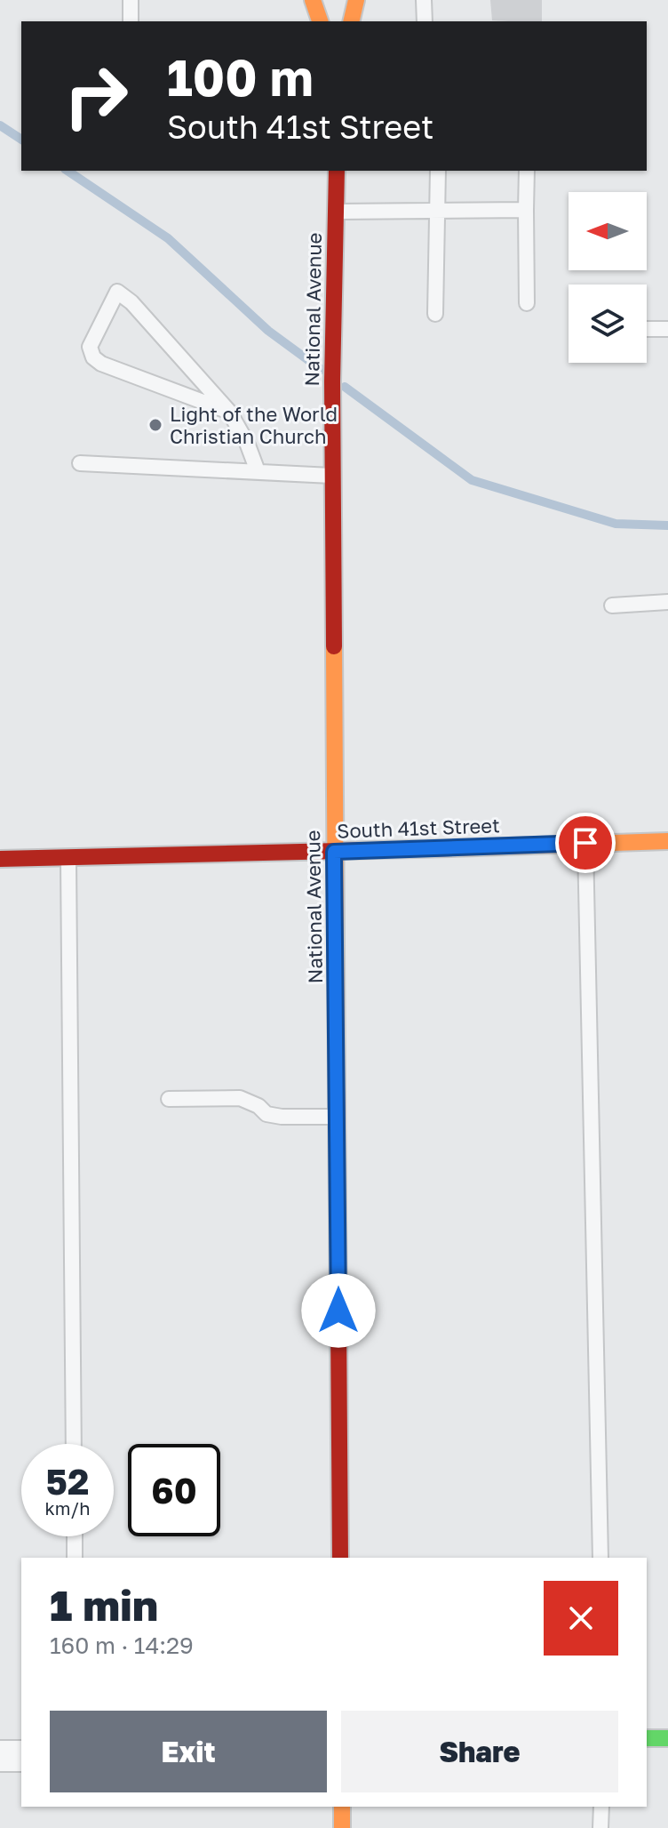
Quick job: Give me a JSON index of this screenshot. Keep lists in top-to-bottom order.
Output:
{
  "streets": {
    "main road": ["National Avenue", "South 41st Street"]
  },
  "crossings": [
    ["National Avenue", "South 41st Street"]
  ],
  "places": ["Light of the World Christian Church"],
  "north": "left",
  "page": {
    "turn": ["100 m", "South 41st Street"],
    "speed": "52 km/h",
    "limit": "60",
    "heading": ["1 min", "160 m · 14:29"],
    "buttons": ["Exit", "Share"]
  }
}
